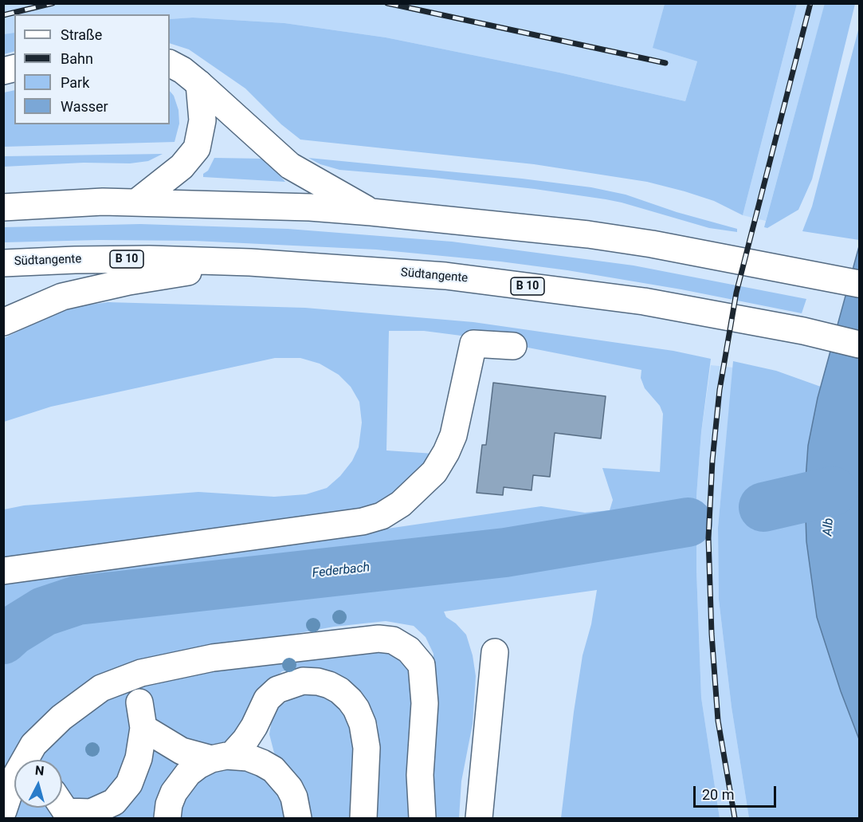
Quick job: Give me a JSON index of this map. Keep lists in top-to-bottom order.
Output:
{
  "streets": {
    "main road": ["B 10", "Südtangente"]
  },
  "water": ["Alb", "Federbach"],
  "legend": [
    "Straße",
    "Bahn",
    "Park",
    "Wasser"
  ],
  "scale_bar": "20 m",
  "north": "top"
}
